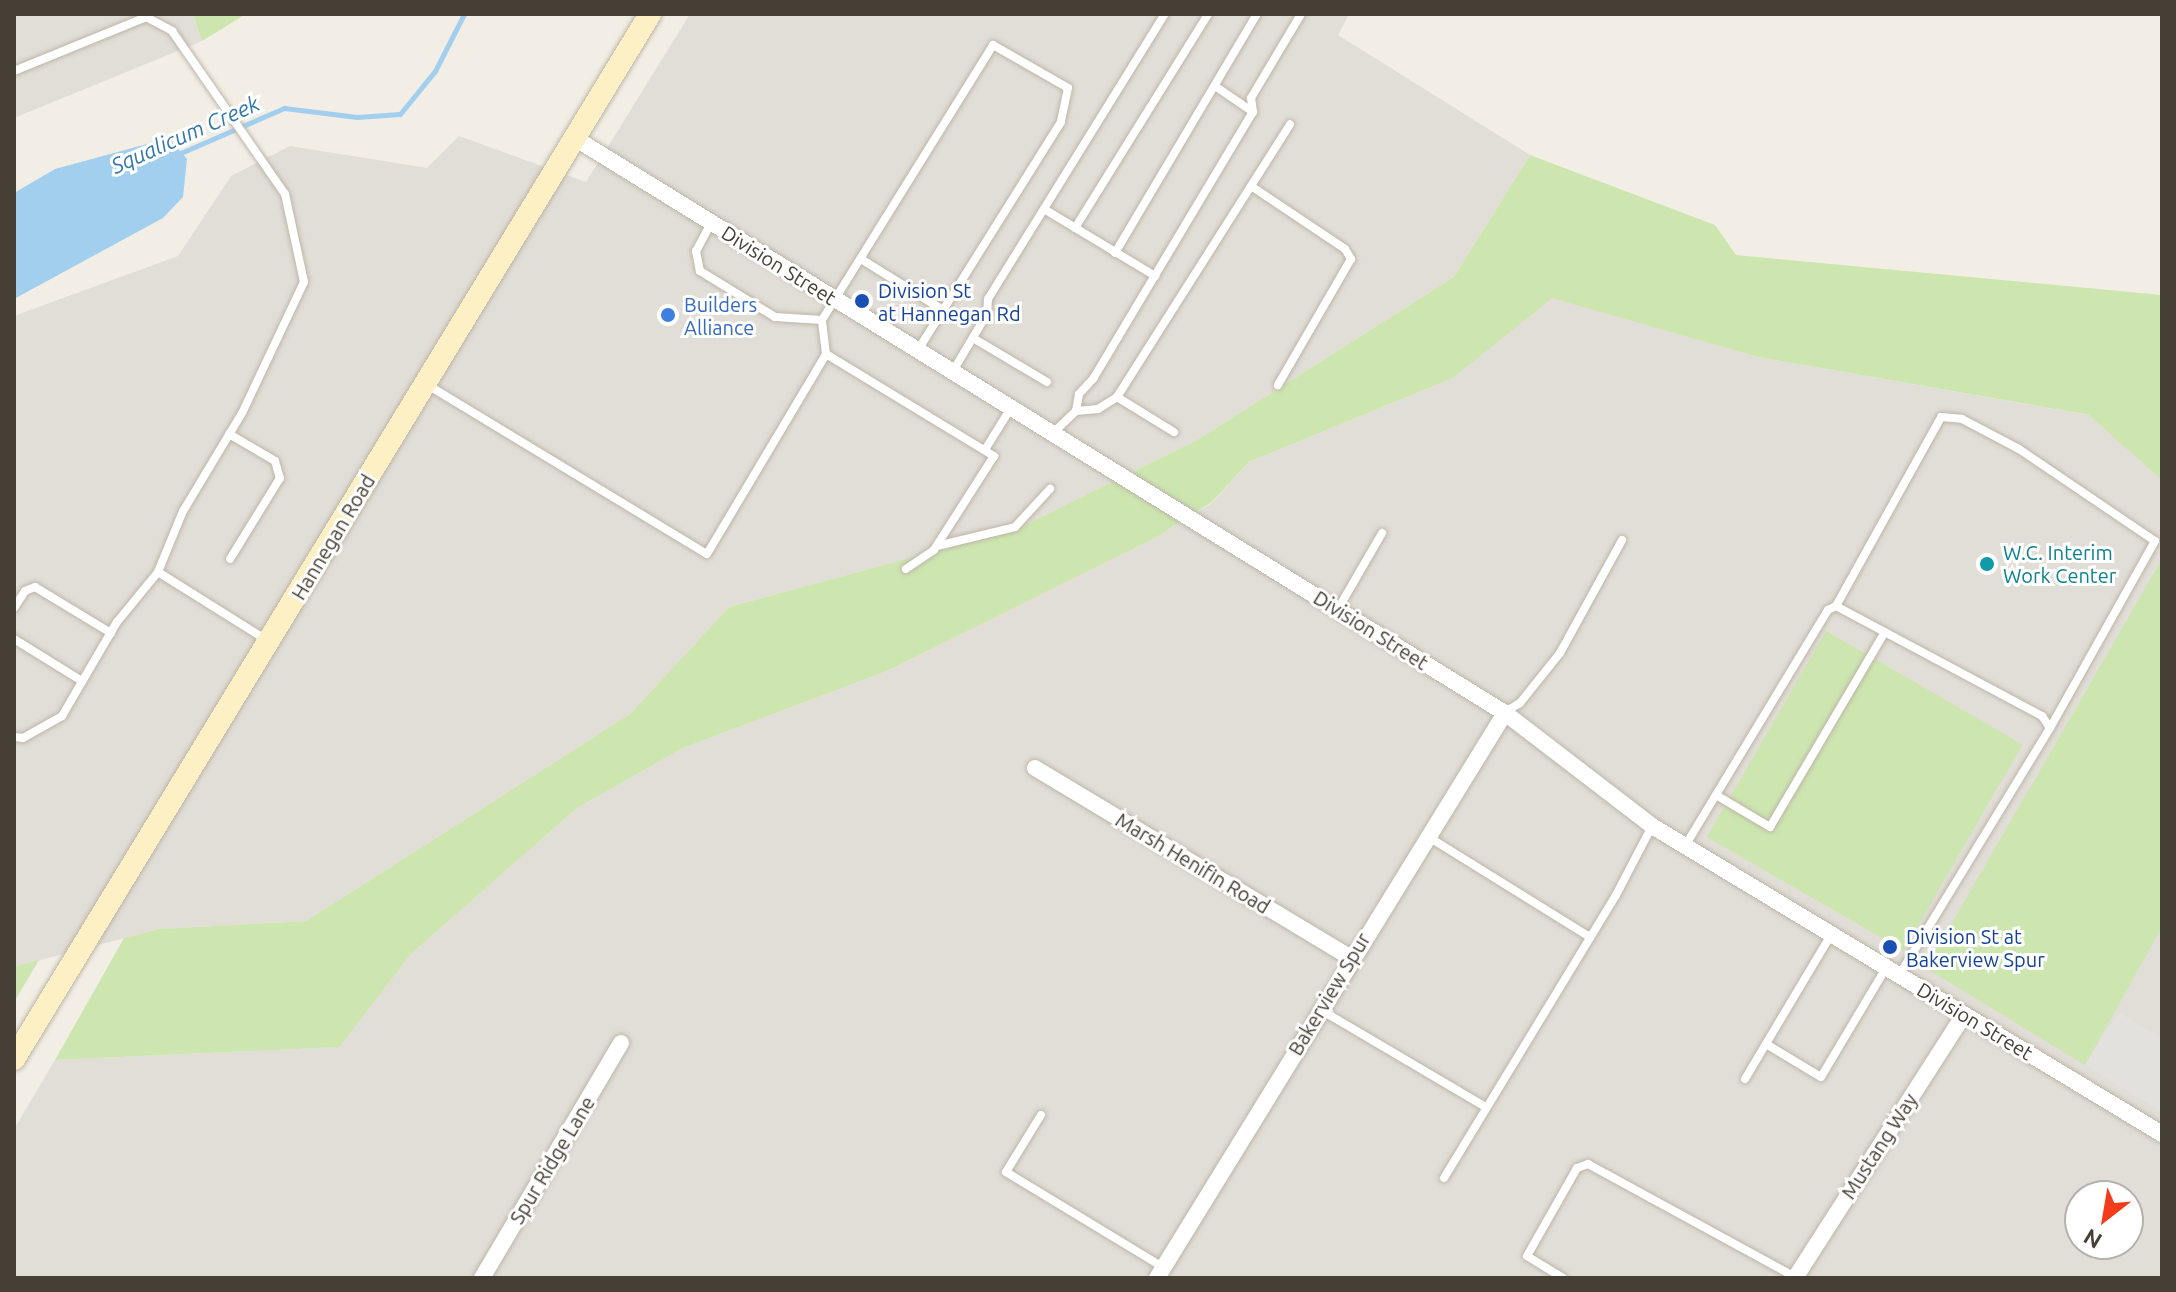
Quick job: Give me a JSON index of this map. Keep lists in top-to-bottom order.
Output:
{
  "streets": {
    "main road": ["Hannegan Road"],
    "street": [
      "Division Street",
      "Marsh Henifin Road",
      "Bakerview Spur",
      "Mustang Way",
      "Spur Ridge Lane"
    ]
  },
  "crossings": [
    ["Division Street", "Hannegan Road"],
    ["Division Street", "Bakerview Spur"],
    ["Division Street", "Mustang Way"],
    ["Marsh Henifin Road", "Bakerview Spur"]
  ],
  "water": ["Squalicum Creek"],
  "places": [
    "Division St at Hannegan Rd",
    "Builders Alliance",
    "W.C. Interim Work Center",
    "Division St at Bakerview Spur"
  ],
  "north": "bottom left"
}
